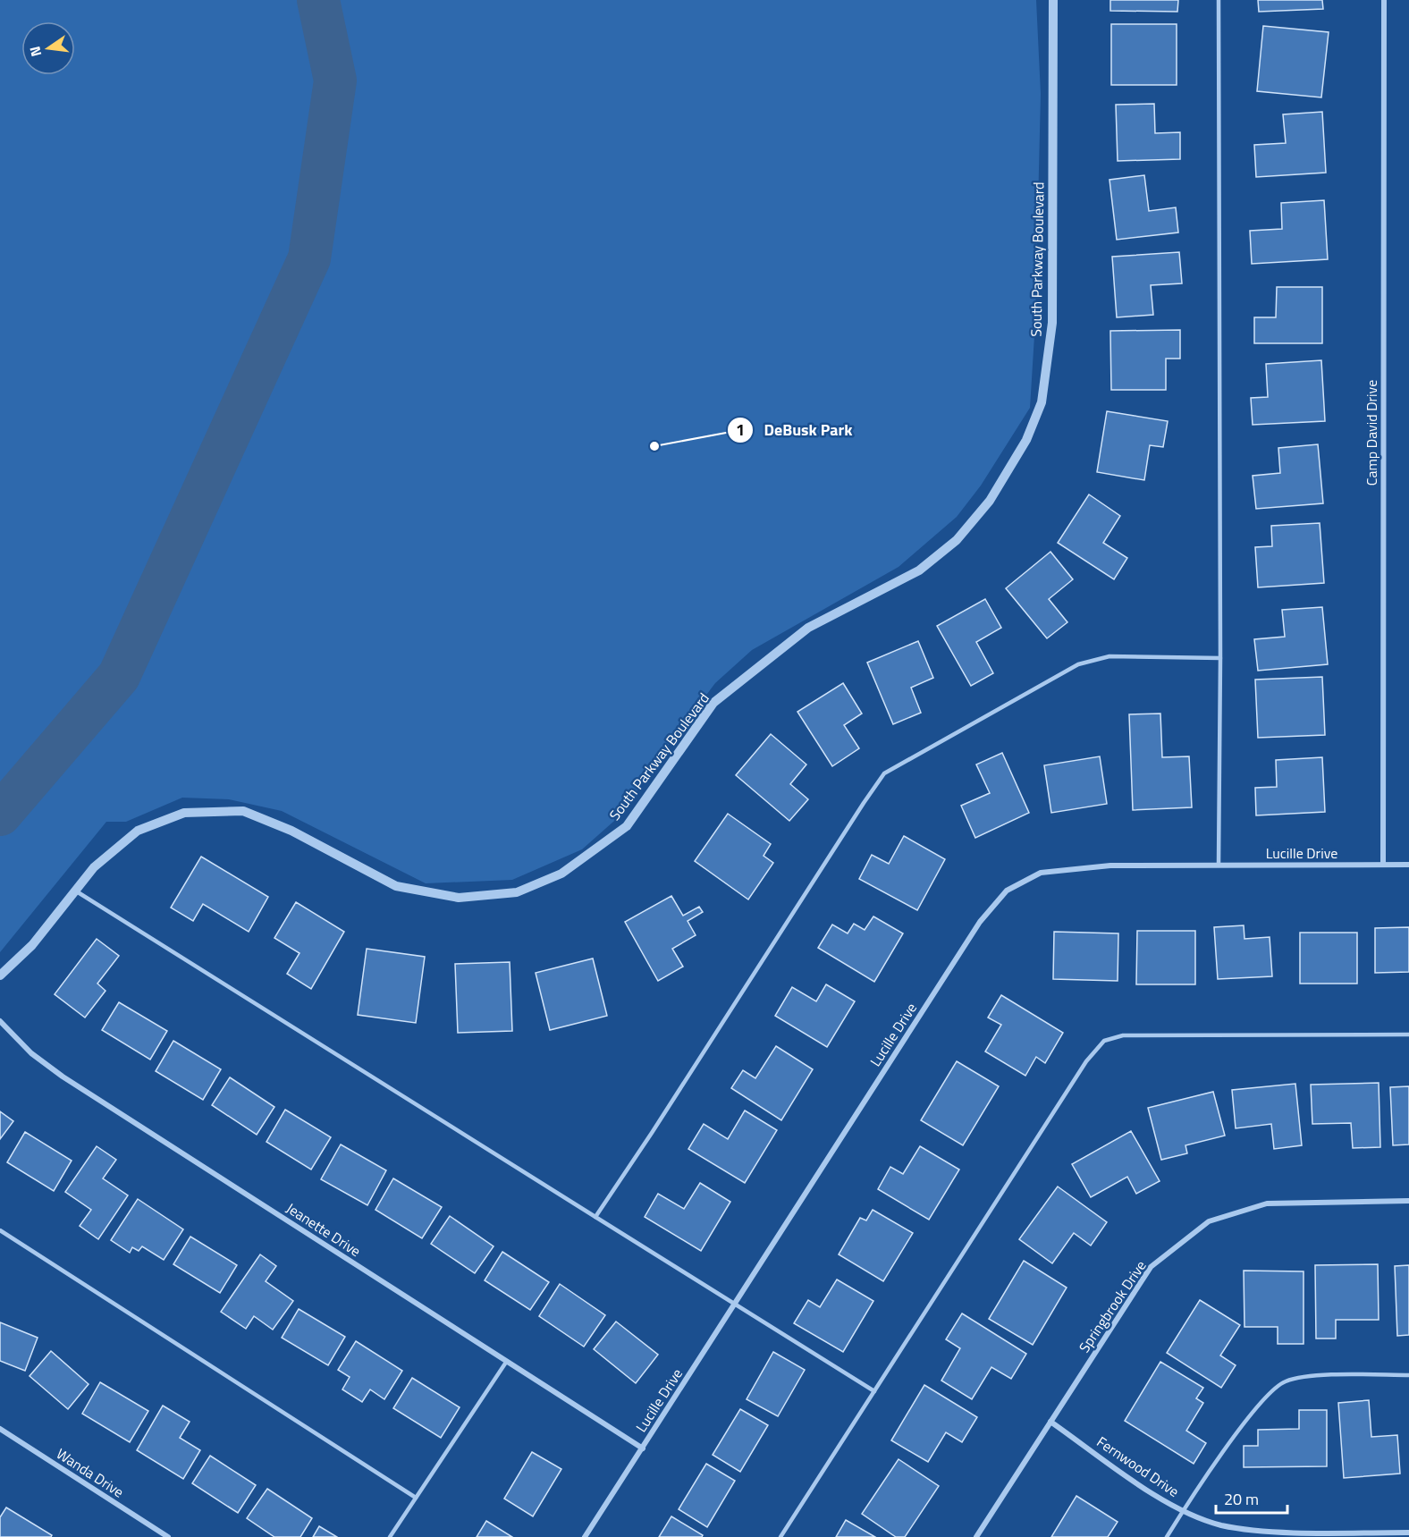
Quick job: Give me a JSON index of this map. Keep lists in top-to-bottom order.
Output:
{
  "streets": {
    "street": [
      "South Parkway Boulevard",
      "Camp David Drive",
      "Lucille Drive",
      "Jeanette Drive",
      "Springbrook Drive",
      "Fernwood Drive",
      "Wanda Drive"
    ]
  },
  "crossings": [
    ["Camp David Drive", "Lucille Drive"],
    ["Lucille Drive", "Jeanette Drive"],
    ["Springbrook Drive", "Fernwood Drive"]
  ],
  "places": ["DeBusk Park"],
  "scale_bar": "20 m",
  "north": "left"
}
